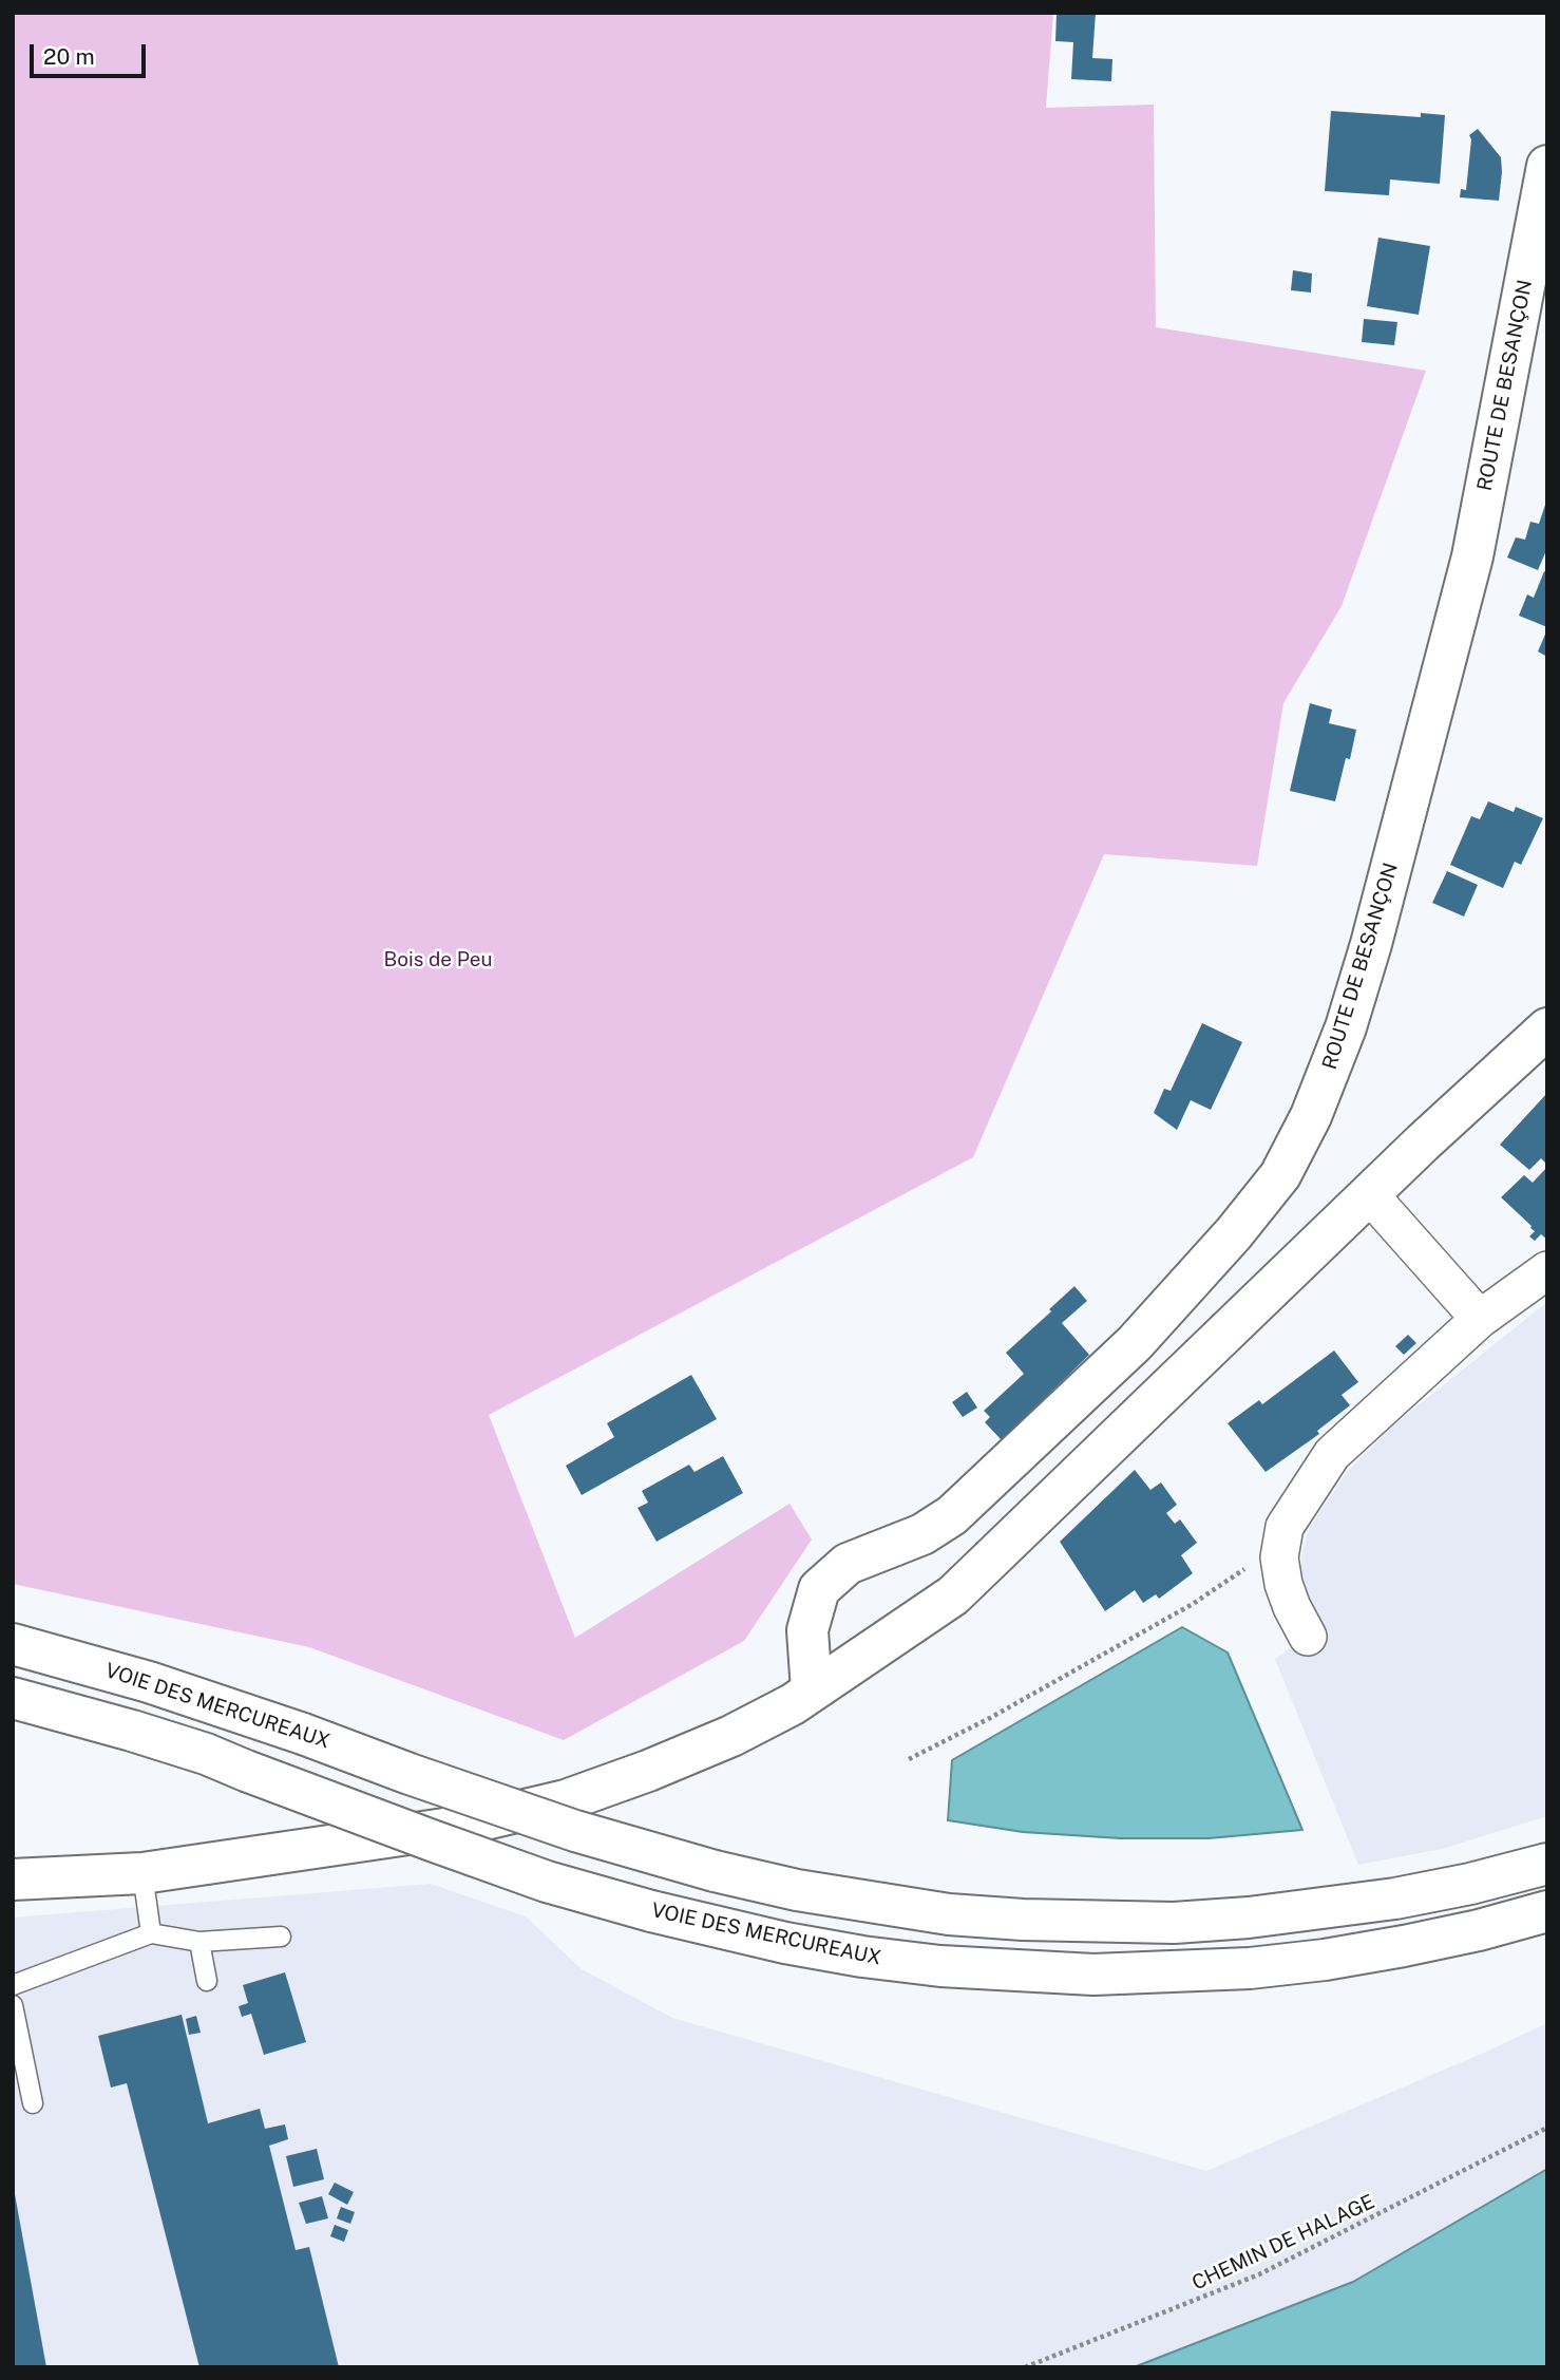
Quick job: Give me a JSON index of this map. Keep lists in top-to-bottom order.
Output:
{
  "streets": {
    "main road": ["ROUTE DE BESANÇON", "VOIE DES MERCUREAUX"],
    "path": ["CHEMIN DE HALAGE"]
  },
  "parks": ["Bois de Peu"],
  "scale_bar": "20 m"
}
